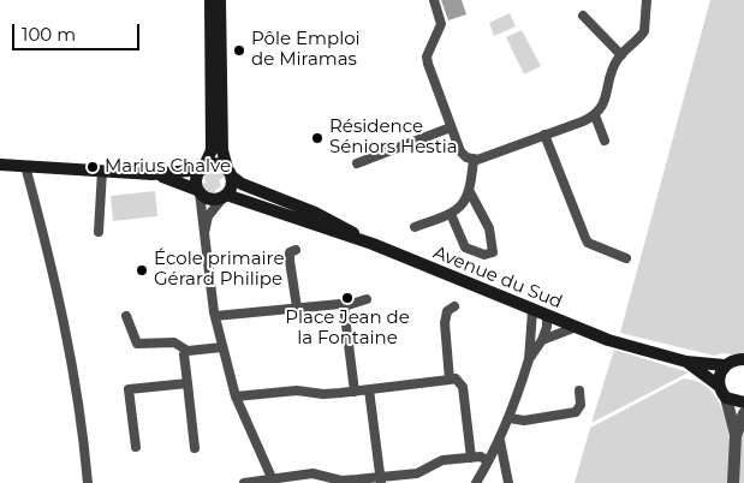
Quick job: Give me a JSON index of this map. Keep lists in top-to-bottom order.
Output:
{
  "streets": {
    "main road": ["Avenue du Sud"]
  },
  "places": [
    "Pôle Emploi de Miramas",
    "Résidence Séniors Hestia",
    "Marius Chalve",
    "École primaire Gérard Philipe",
    "Place Jean de la Fontaine"
  ],
  "scale_bar": "100 m"
}
